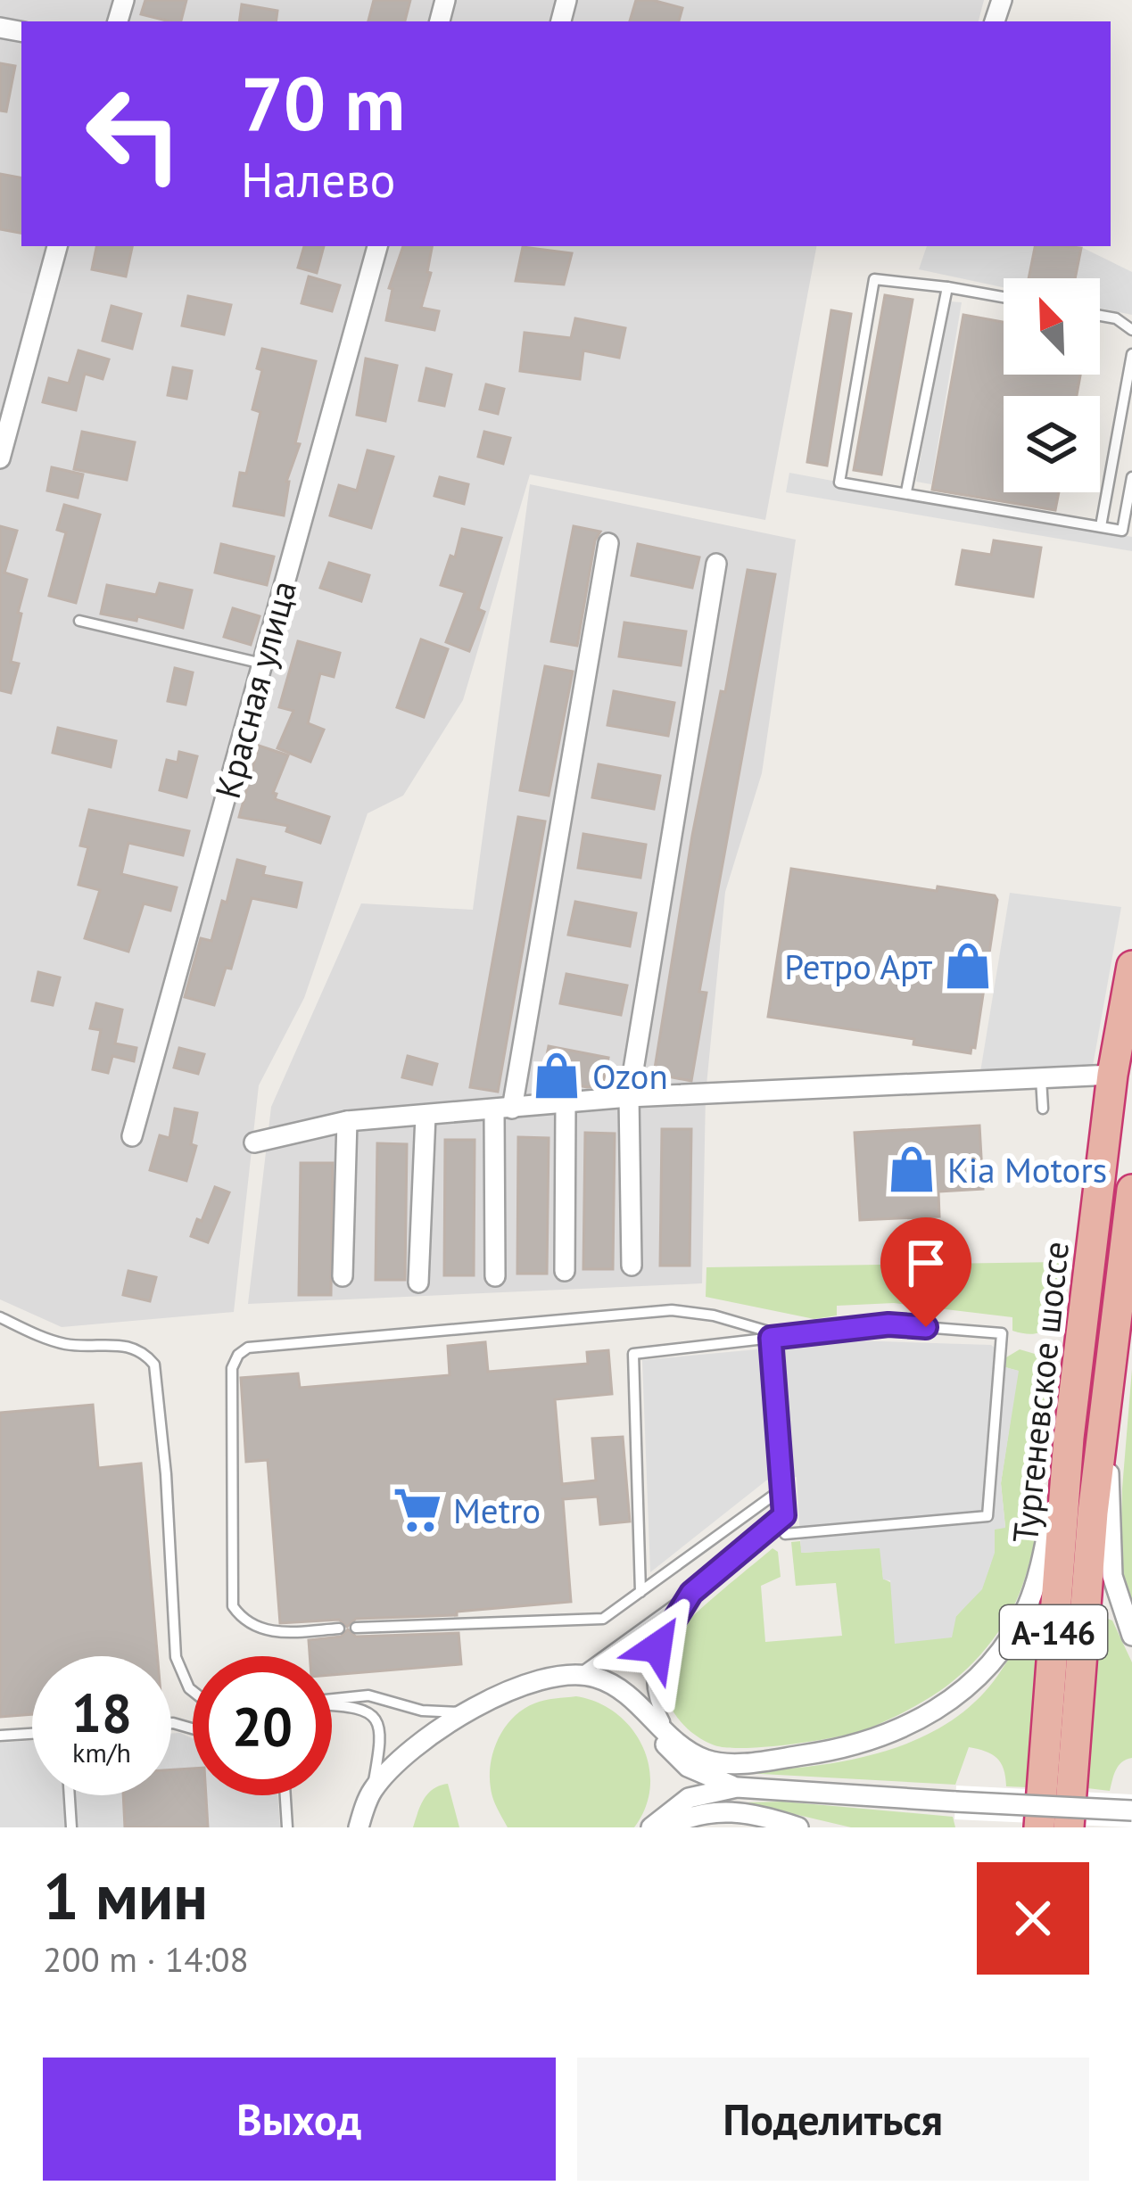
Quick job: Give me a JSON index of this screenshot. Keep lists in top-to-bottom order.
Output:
{
  "streets": {
    "highway": ["Тургеневское шоссе", "А-146"],
    "street": ["Красная улица"]
  },
  "places": {
    "shop": ["Ретро Арт", "Ozon", "Kia Motors"],
    "supermarket": ["Metro"]
  },
  "north": "top left",
  "page": {
    "turn": ["70 m", "Налево"],
    "speed": "18 km/h",
    "limit": "20",
    "heading": ["1 мин", "200 m · 14:08"],
    "buttons": ["Выход", "Поделиться"]
  }
}
